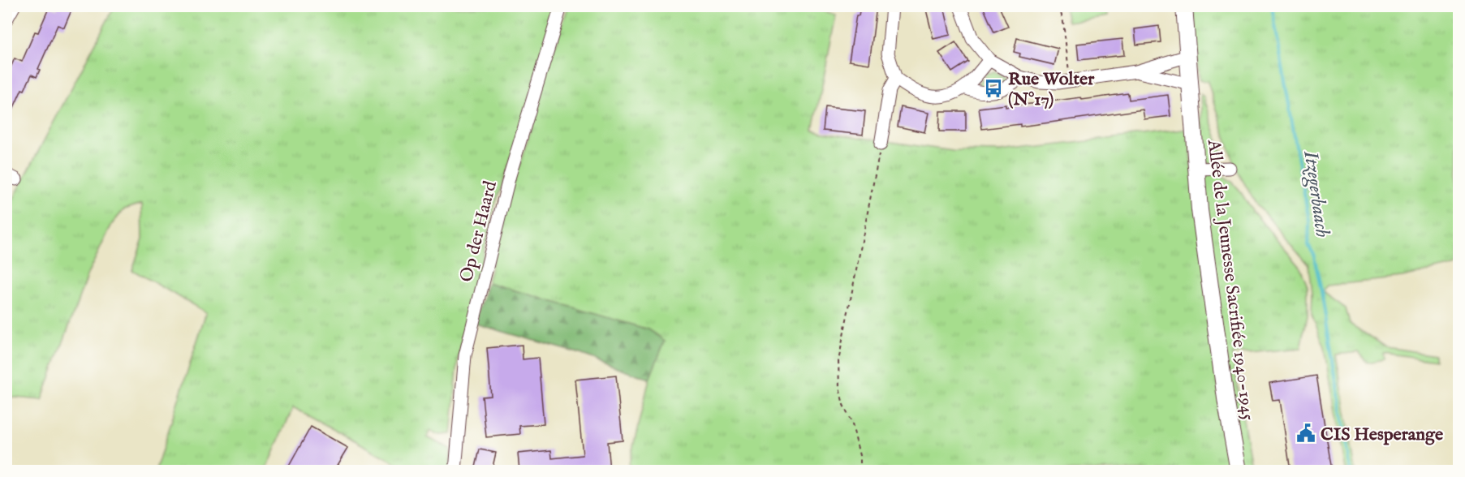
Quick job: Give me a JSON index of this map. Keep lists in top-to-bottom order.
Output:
{
  "streets": {
    "main road": ["Allée de la Jeunesse Sacrifiée 1940-1945"],
    "street": ["Op der Haard"]
  },
  "water": ["Itzegerbaach"],
  "places": {
    "bus stop": ["Rue Wolter (N°17)"],
    "public building": ["CIS Hesperange"]
  }
}
